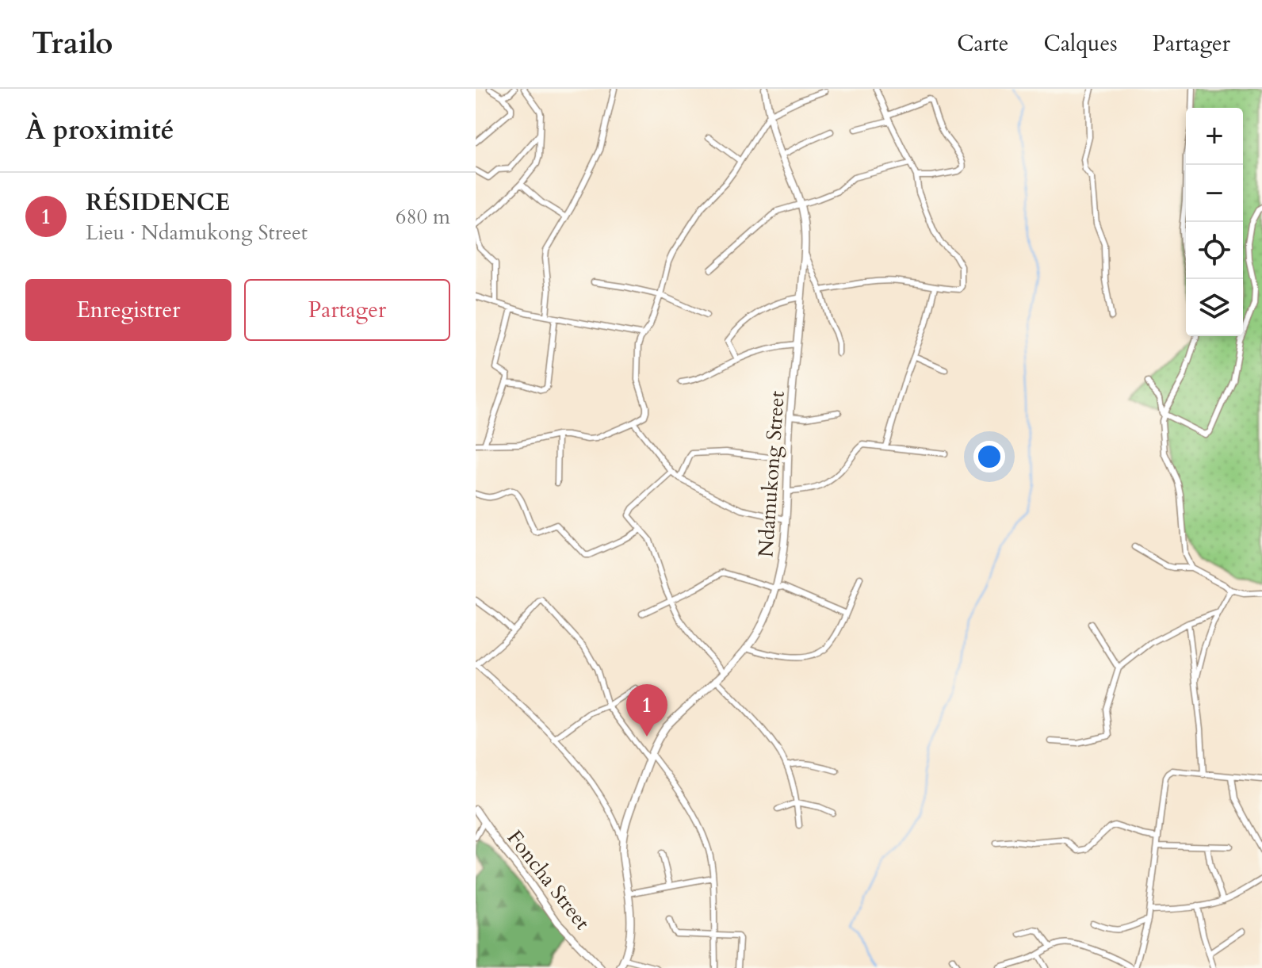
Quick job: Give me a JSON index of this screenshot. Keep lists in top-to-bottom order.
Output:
{
  "streets": {
    "main road": ["Ndamukong Street", "Foncha Street"]
  },
  "page": {
    "header": "Trailo",
    "nav": ["Carte", "Calques", "Partager"],
    "heading": "À proximité",
    "map_buttons": ["+", "−"],
    "list": [
      {
        "mark": "1",
        "name": "RÉSIDENCE",
        "note": "Lieu · Ndamukong Street",
        "value": "680 m"
      }
    ],
    "buttons": ["Enregistrer", "Partager"],
    "pins": "1"
  }
}
